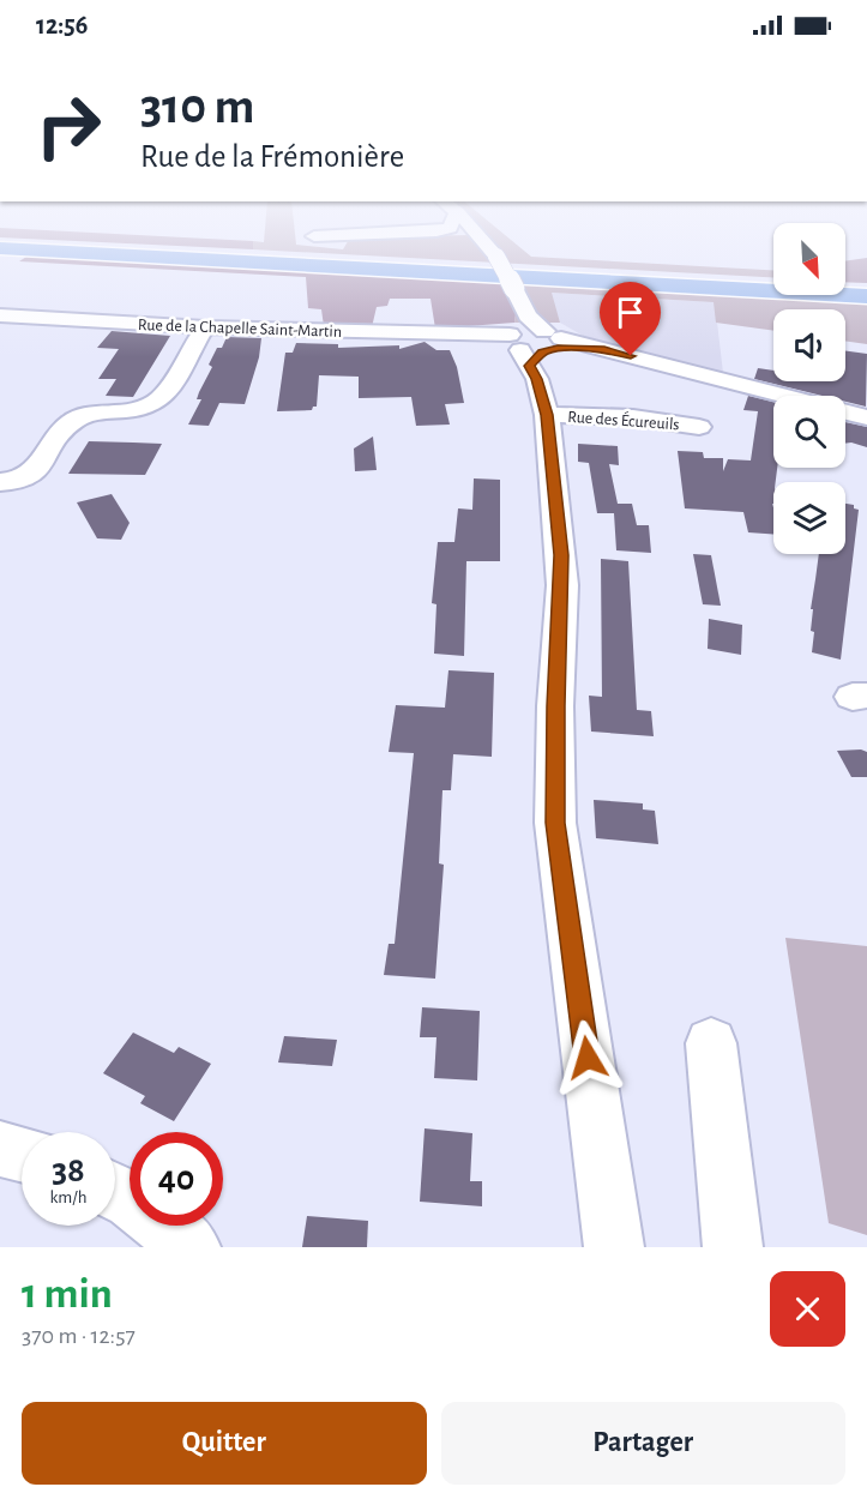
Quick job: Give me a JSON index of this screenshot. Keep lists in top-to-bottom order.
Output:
{
  "streets": {
    "street": ["Rue de la Chapelle Saint-Martin", "Rue des Écureuils"]
  },
  "north": "bottom right",
  "page": {
    "status": "12:56",
    "turn": ["310 m", "Rue de la Frémonière"],
    "speed": "38 km/h",
    "limit": "40",
    "heading": ["1 min", "370 m · 12:57"],
    "buttons": ["Quitter", "Partager"]
  }
}
